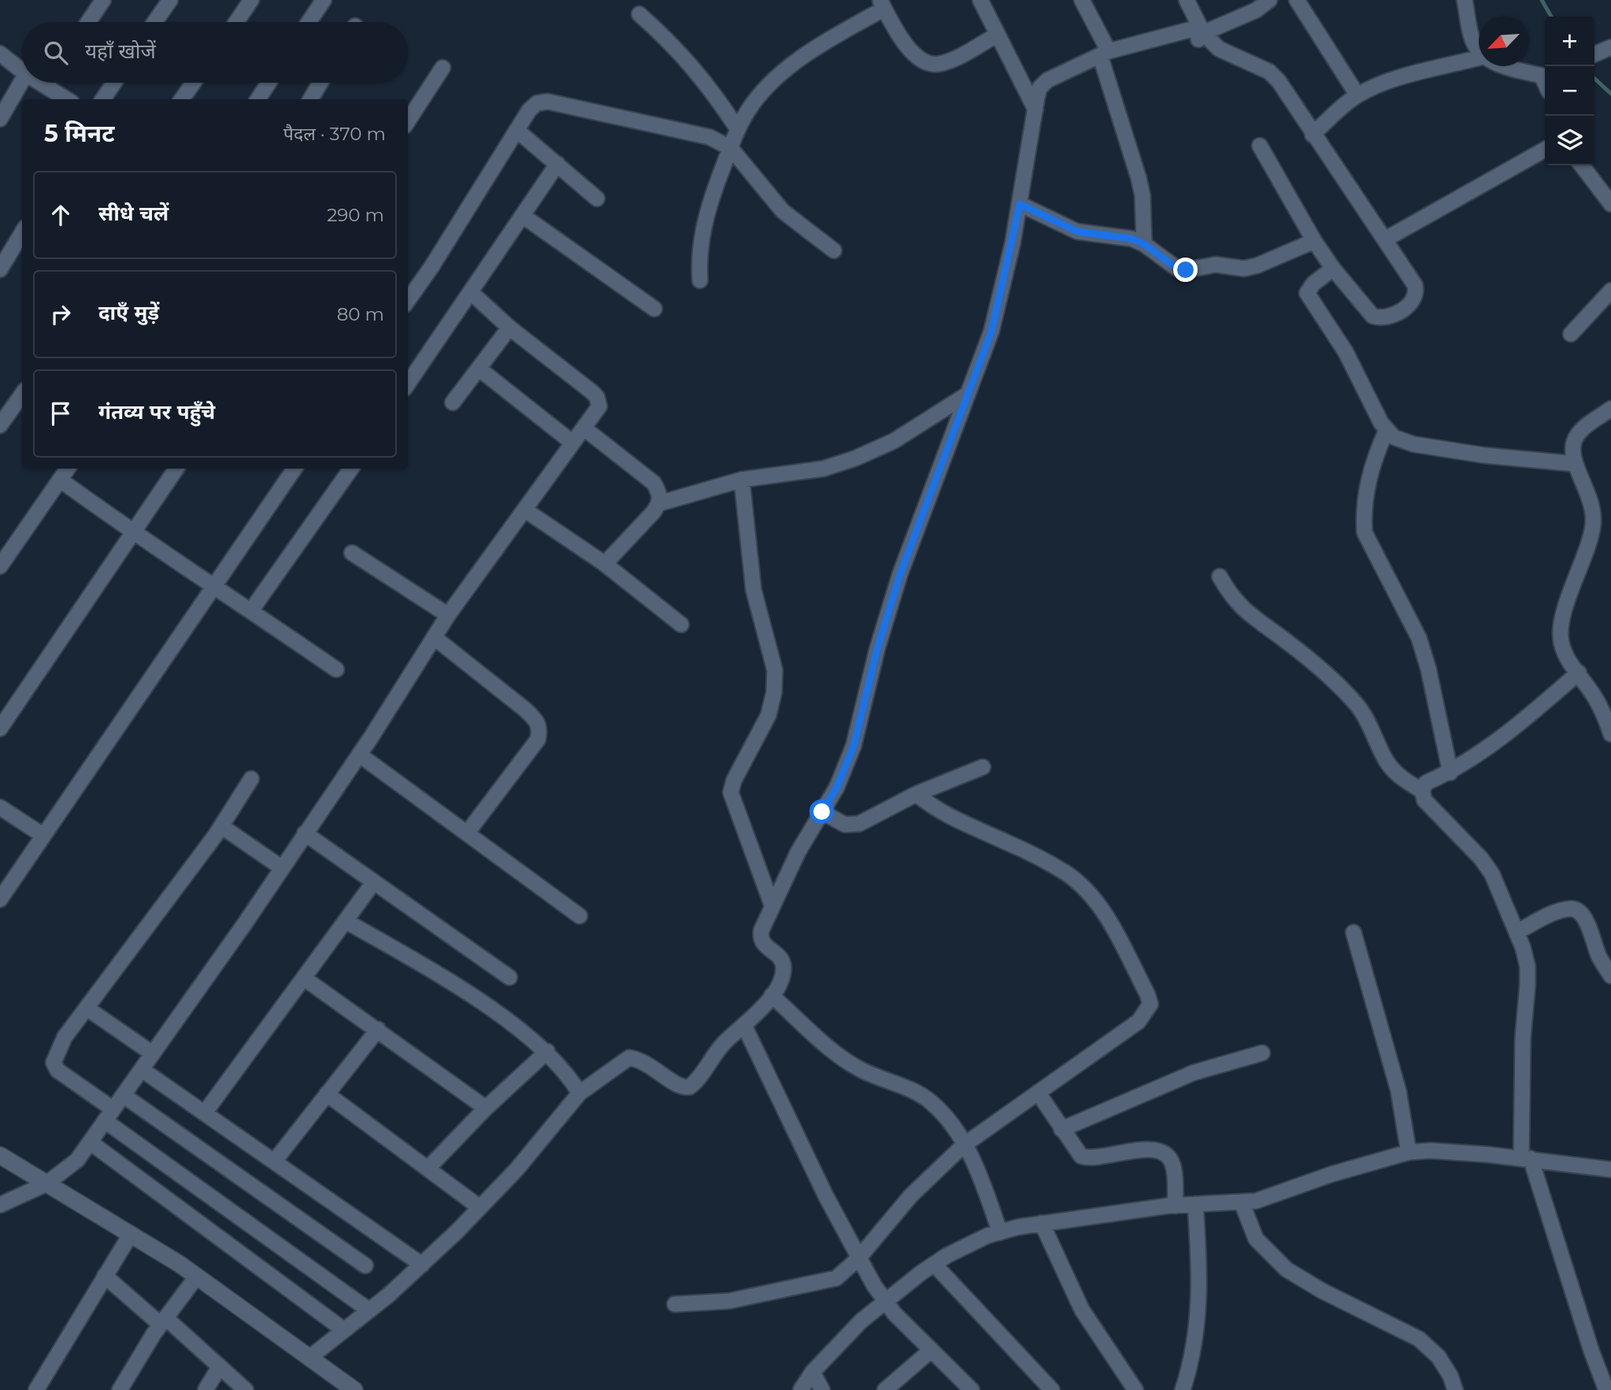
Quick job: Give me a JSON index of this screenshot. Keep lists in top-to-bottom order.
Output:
{
  "north": "bottom left",
  "page": {
    "map_buttons": ["+", "−"],
    "search": "यहाँ खोजें",
    "heading": ["5 मिनट", "पैदल · 370 m"],
    "list": [
      ["सीधे चलें", "290 m"],
      ["दाएँ मुड़ें", "80 m"],
      "गंतव्य पर पहुँचे"
    ]
  }
}
